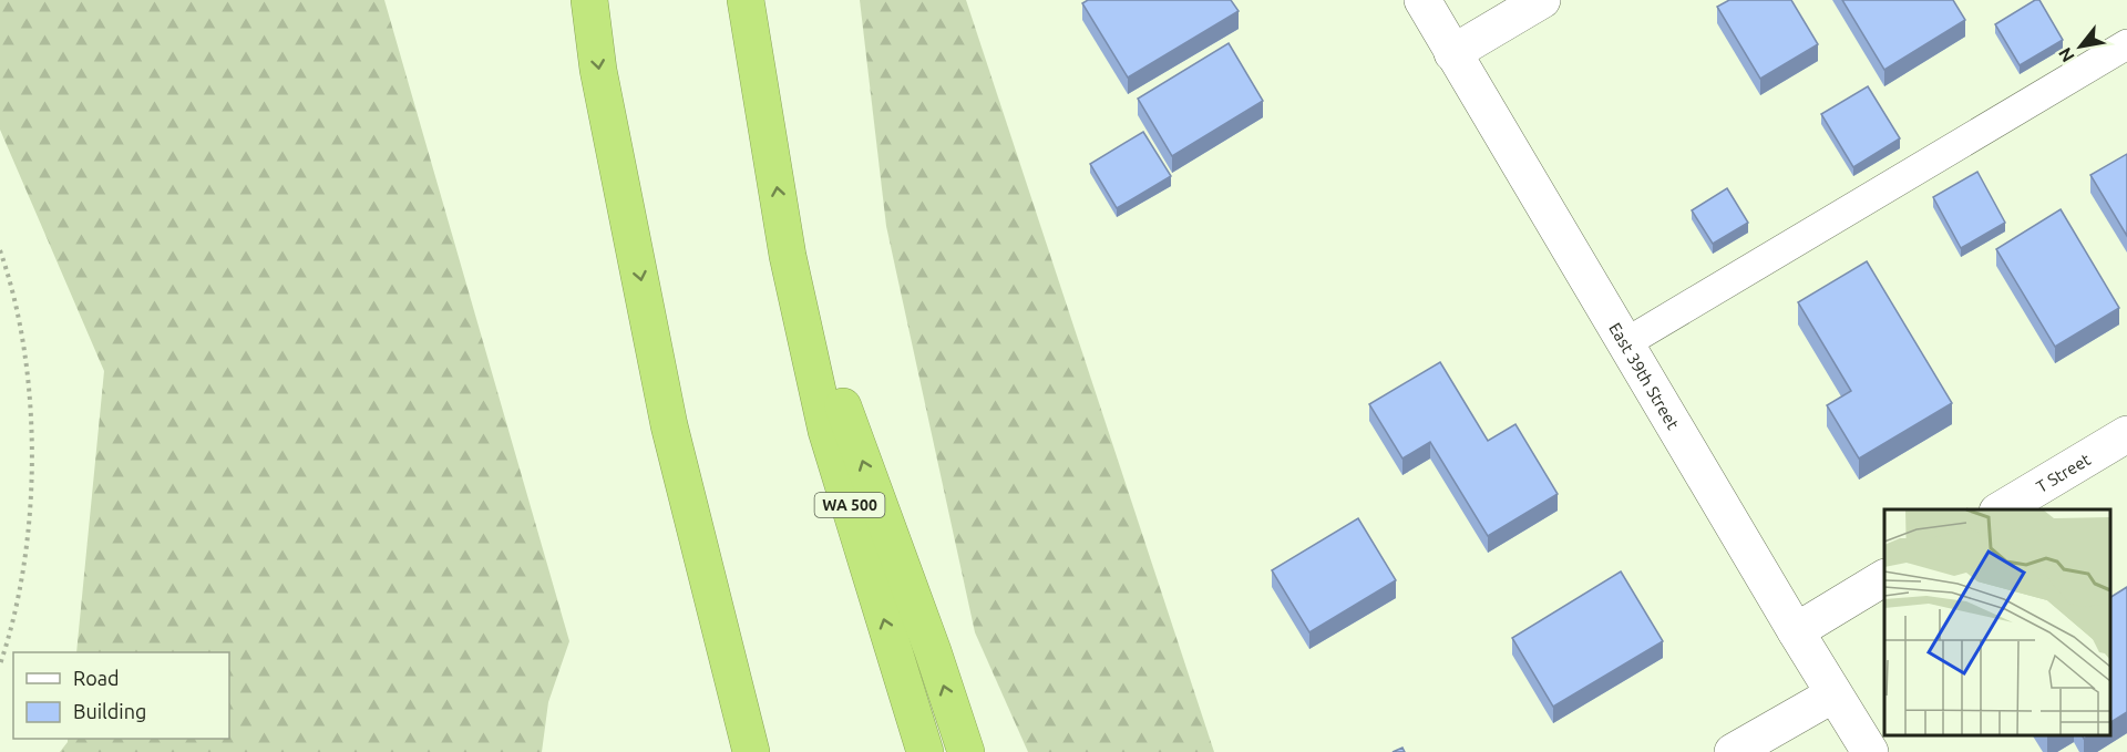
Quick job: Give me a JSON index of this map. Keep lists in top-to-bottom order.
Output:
{
  "streets": {
    "highway": ["WA 500"],
    "street": ["East 39th Street", "T Street"]
  },
  "legend": ["Road", "Building"],
  "north": "bottom left"
}
